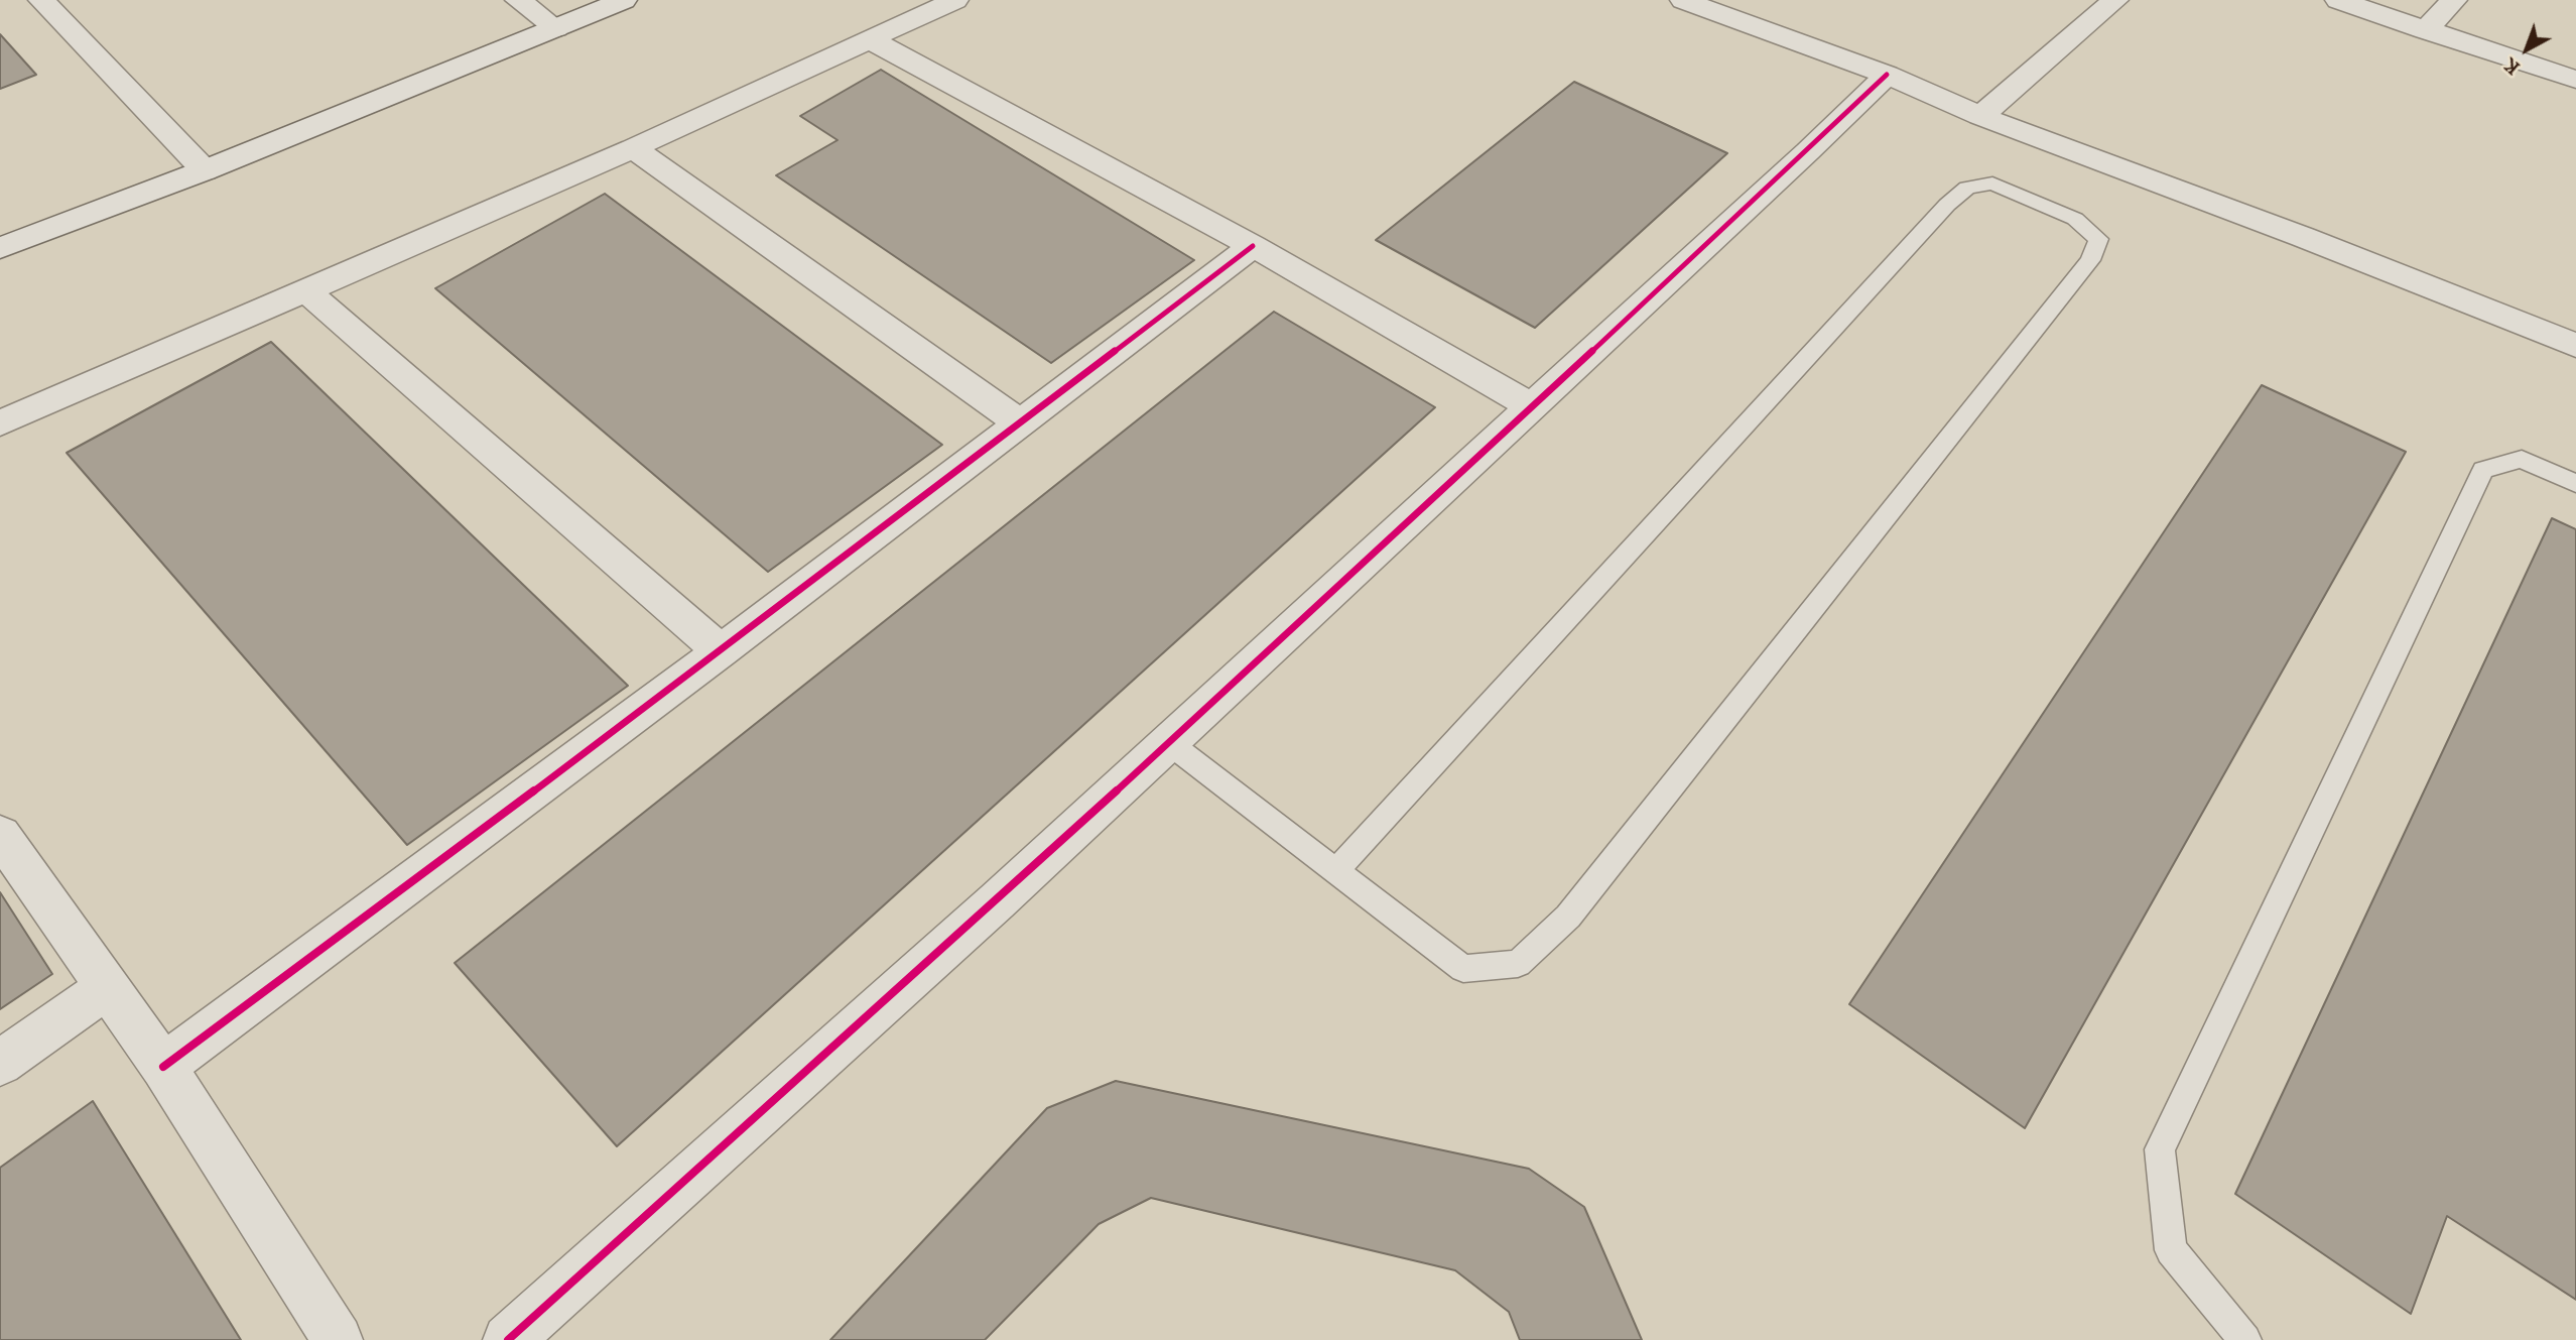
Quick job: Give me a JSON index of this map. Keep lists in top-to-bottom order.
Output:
{
  "north": "bottom left"
}
